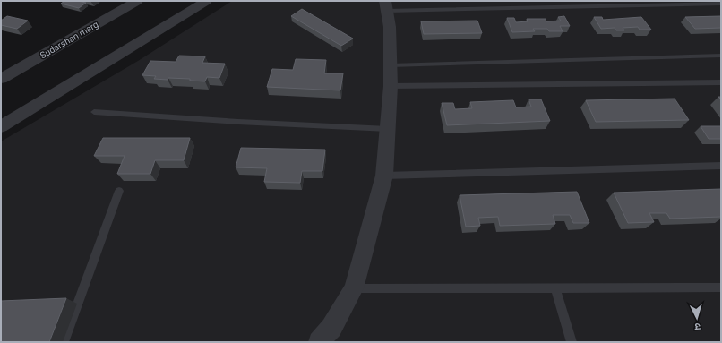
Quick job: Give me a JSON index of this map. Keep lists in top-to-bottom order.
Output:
{
  "streets": {
    "street": ["Sudarshan marg"]
  },
  "north": "bottom"
}
